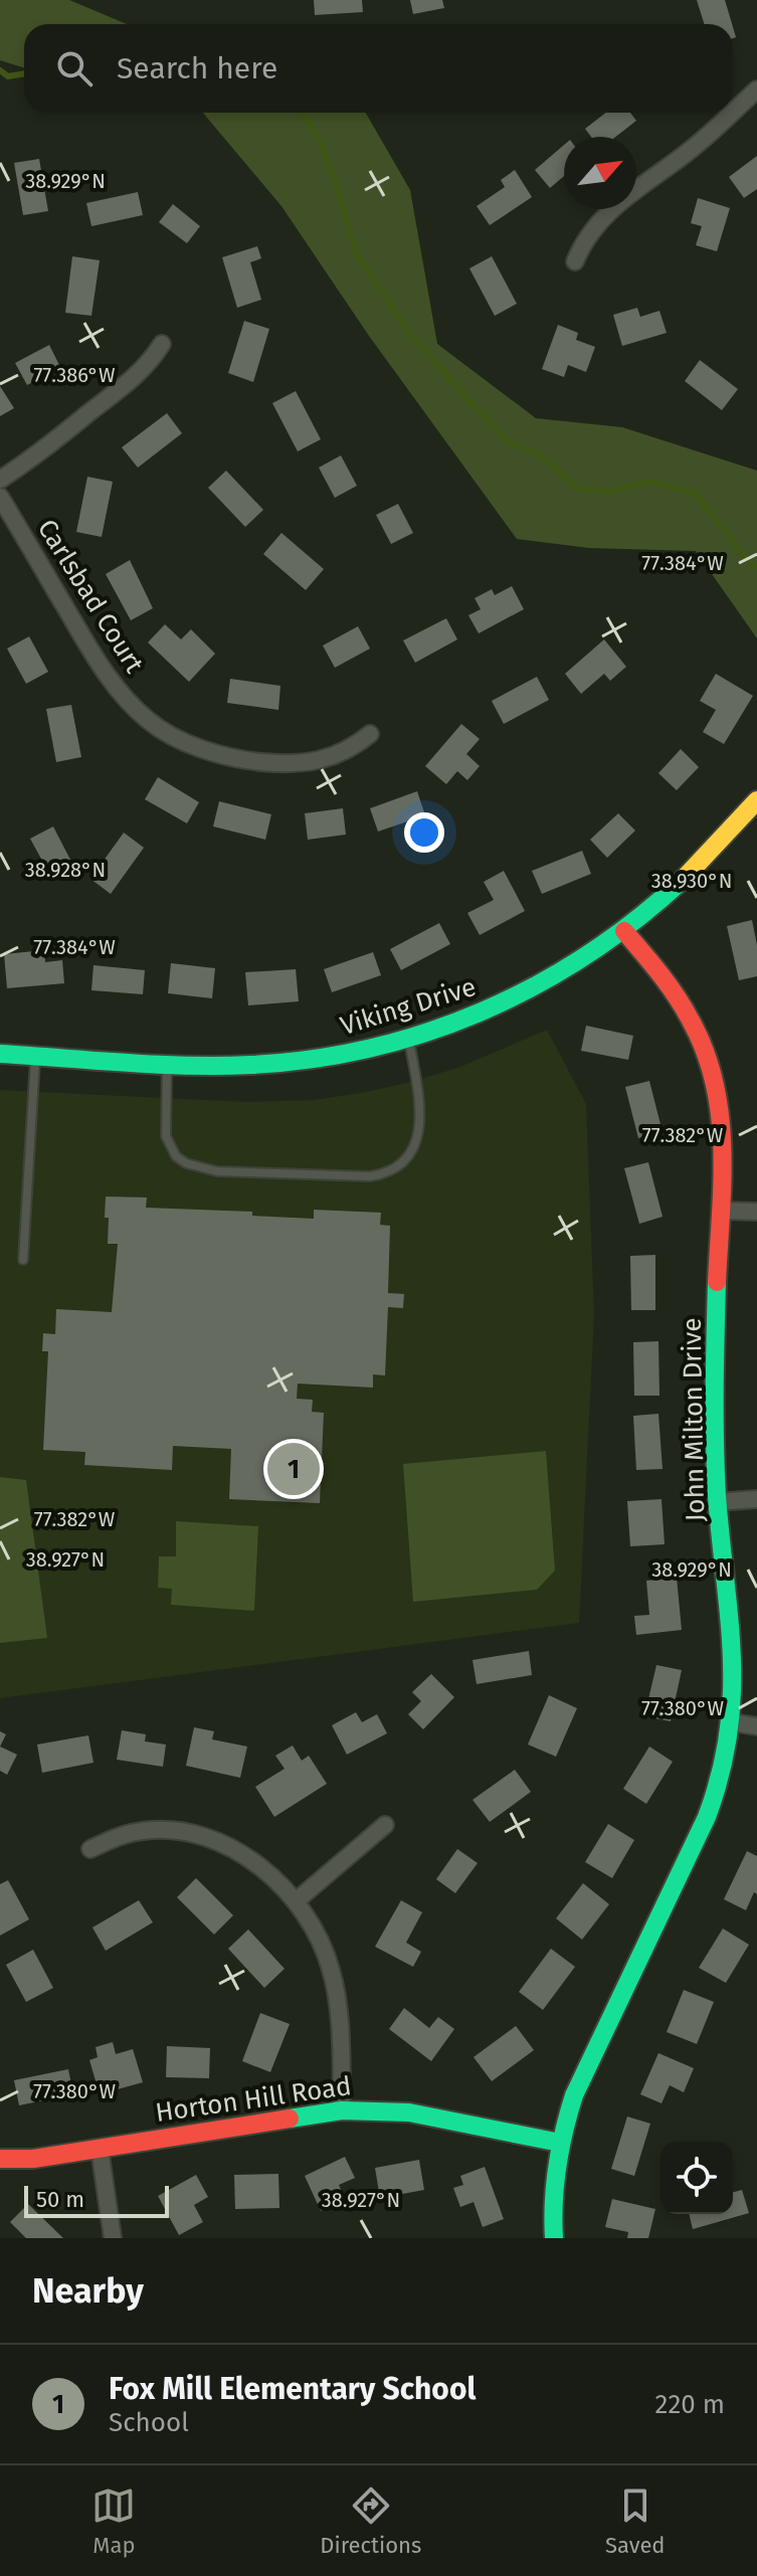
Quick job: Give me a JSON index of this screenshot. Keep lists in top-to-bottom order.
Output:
{
  "streets": {
    "street": [
      "Carlsbad Court",
      "Viking Drive",
      "John Milton Drive",
      "Horton Hill Road"
    ]
  },
  "crossings": [
    ["Viking Drive", "John Milton Drive"],
    ["John Milton Drive", "Horton Hill Road"]
  ],
  "scale_bar": "50 m",
  "north": "top right",
  "page": {
    "search": "Search here",
    "pins": "1",
    "scale": "50 m",
    "heading": "Nearby",
    "list": [
      {
        "mark": "1",
        "name": "Fox Mill Elementary School",
        "note": "School",
        "value": "220 m"
      }
    ],
    "nav": ["Map", "Directions", "Saved"]
  },
  "coordinates": [
    "38.929°N",
    "77.386°W",
    "77.384°W",
    "38.928°N",
    "38.930°N",
    "77.382°W",
    "38.927°N",
    "77.380°W"
  ]
}
